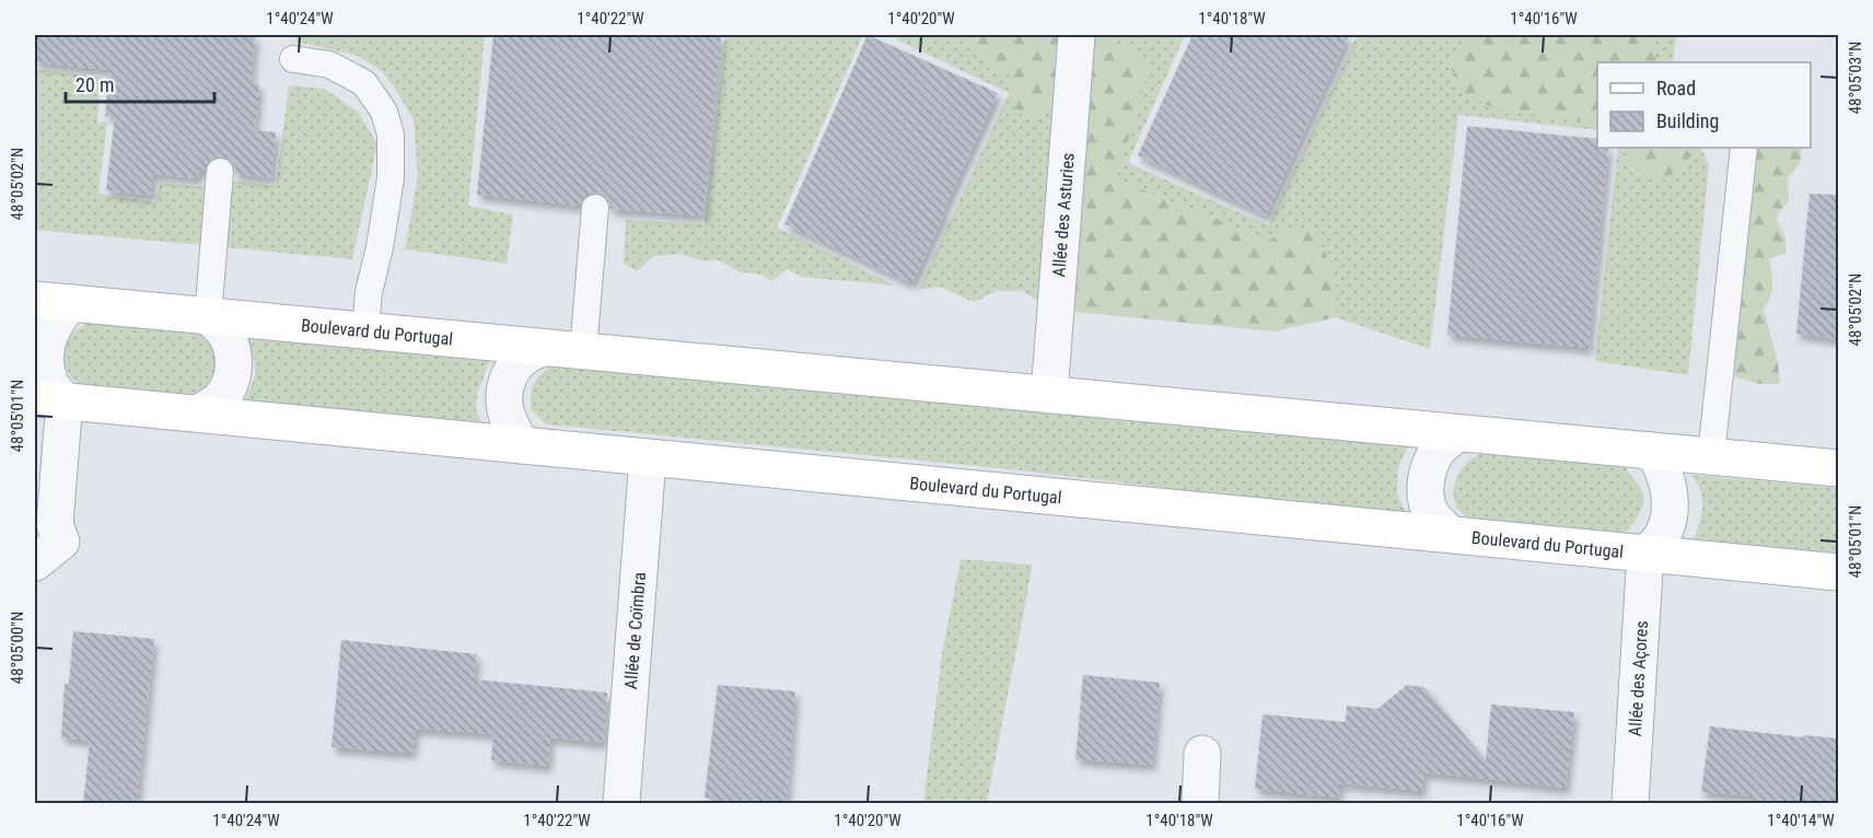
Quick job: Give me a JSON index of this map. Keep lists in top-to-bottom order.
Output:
{
  "streets": {
    "street": [
      "Allée des Asturies",
      "Boulevard du Portugal",
      "Allée de Coïmbra",
      "Allée des Açores"
    ]
  },
  "crossings": [
    ["Allée des Asturies", "Boulevard du Portugal"],
    ["Boulevard du Portugal", "Allée de Coïmbra"],
    ["Boulevard du Portugal", "Allée des Açores"]
  ],
  "legend": ["Road", "Building"],
  "scale_bar": "20 m",
  "coordinates": [
    "1°40'24\"W",
    "1°40'22\"W",
    "1°40'20\"W",
    "1°40'18\"W",
    "1°40'16\"W",
    "48°05'03\"N",
    "48°05'02\"N",
    "48°05'01\"N",
    "48°05'00\"N",
    "1°40'14\"W"
  ]
}
